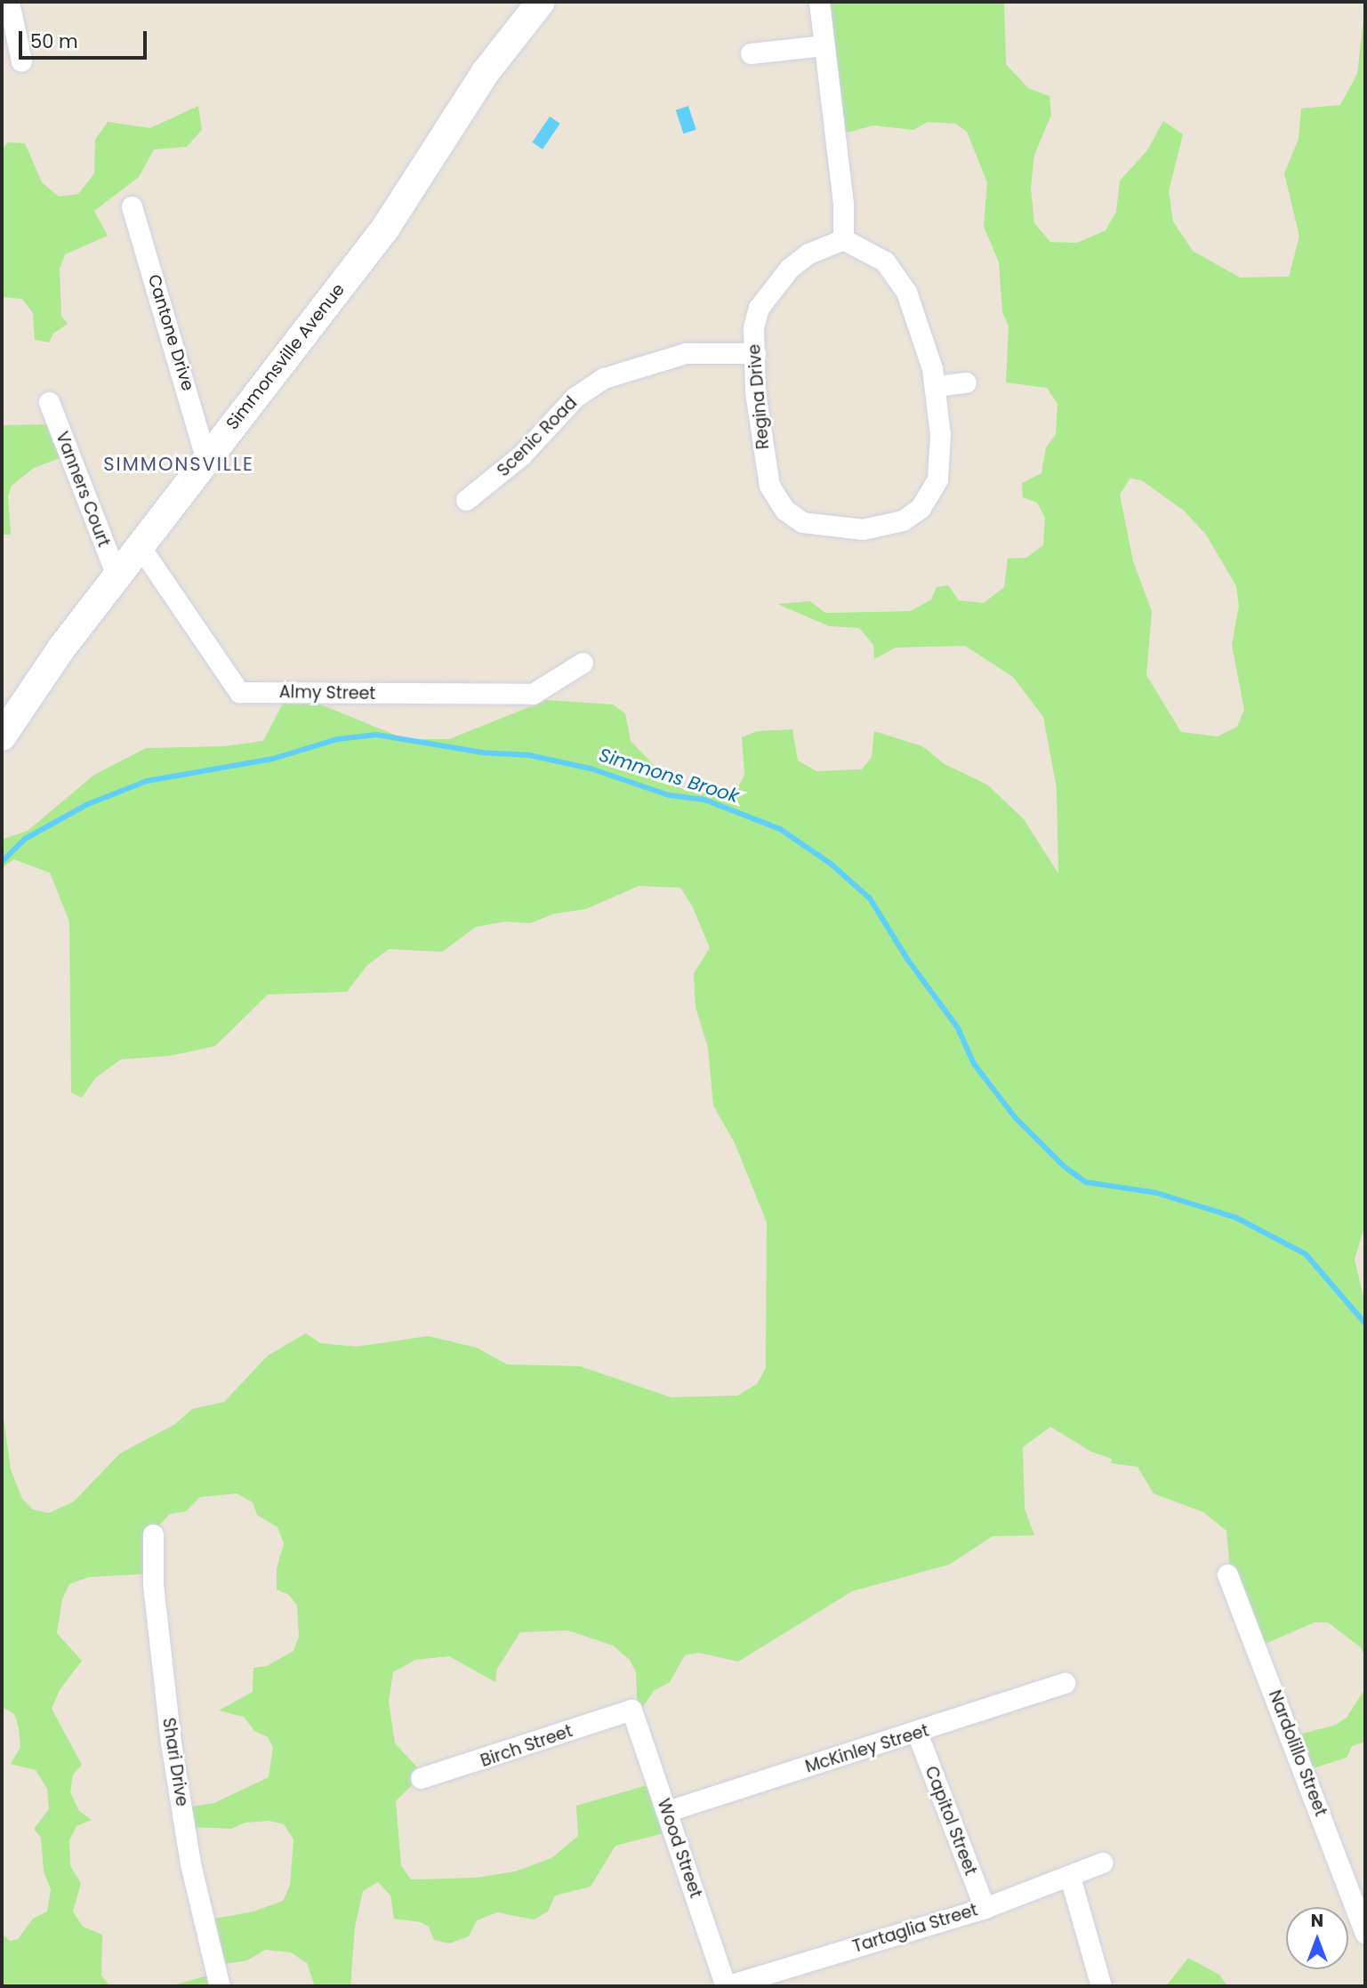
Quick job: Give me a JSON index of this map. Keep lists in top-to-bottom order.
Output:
{
  "streets": {
    "street": [
      "Cantone Drive",
      "Simmonsville Avenue",
      "Regina Drive",
      "Scenic Road",
      "Vanners Court",
      "Almy Street",
      "Birch Street",
      "McKinley Street",
      "Nardolillo Street",
      "Shari Drive",
      "Capitol Street",
      "Wood Street",
      "Tartaglia Street"
    ]
  },
  "crossings": [
    ["Cantone Drive", "Simmonsville Avenue"],
    ["Simmonsville Avenue", "Vanners Court"],
    ["Simmonsville Avenue", "Almy Street"],
    ["Regina Drive", "Scenic Road"],
    ["Birch Street", "Wood Street"],
    ["McKinley Street", "Capitol Street"],
    ["McKinley Street", "Wood Street"],
    ["Capitol Street", "Tartaglia Street"],
    ["Wood Street", "Tartaglia Street"]
  ],
  "districts": ["SIMMONSVILLE"],
  "water": ["Simmons Brook"],
  "scale_bar": "50 m",
  "north": "top"
}
